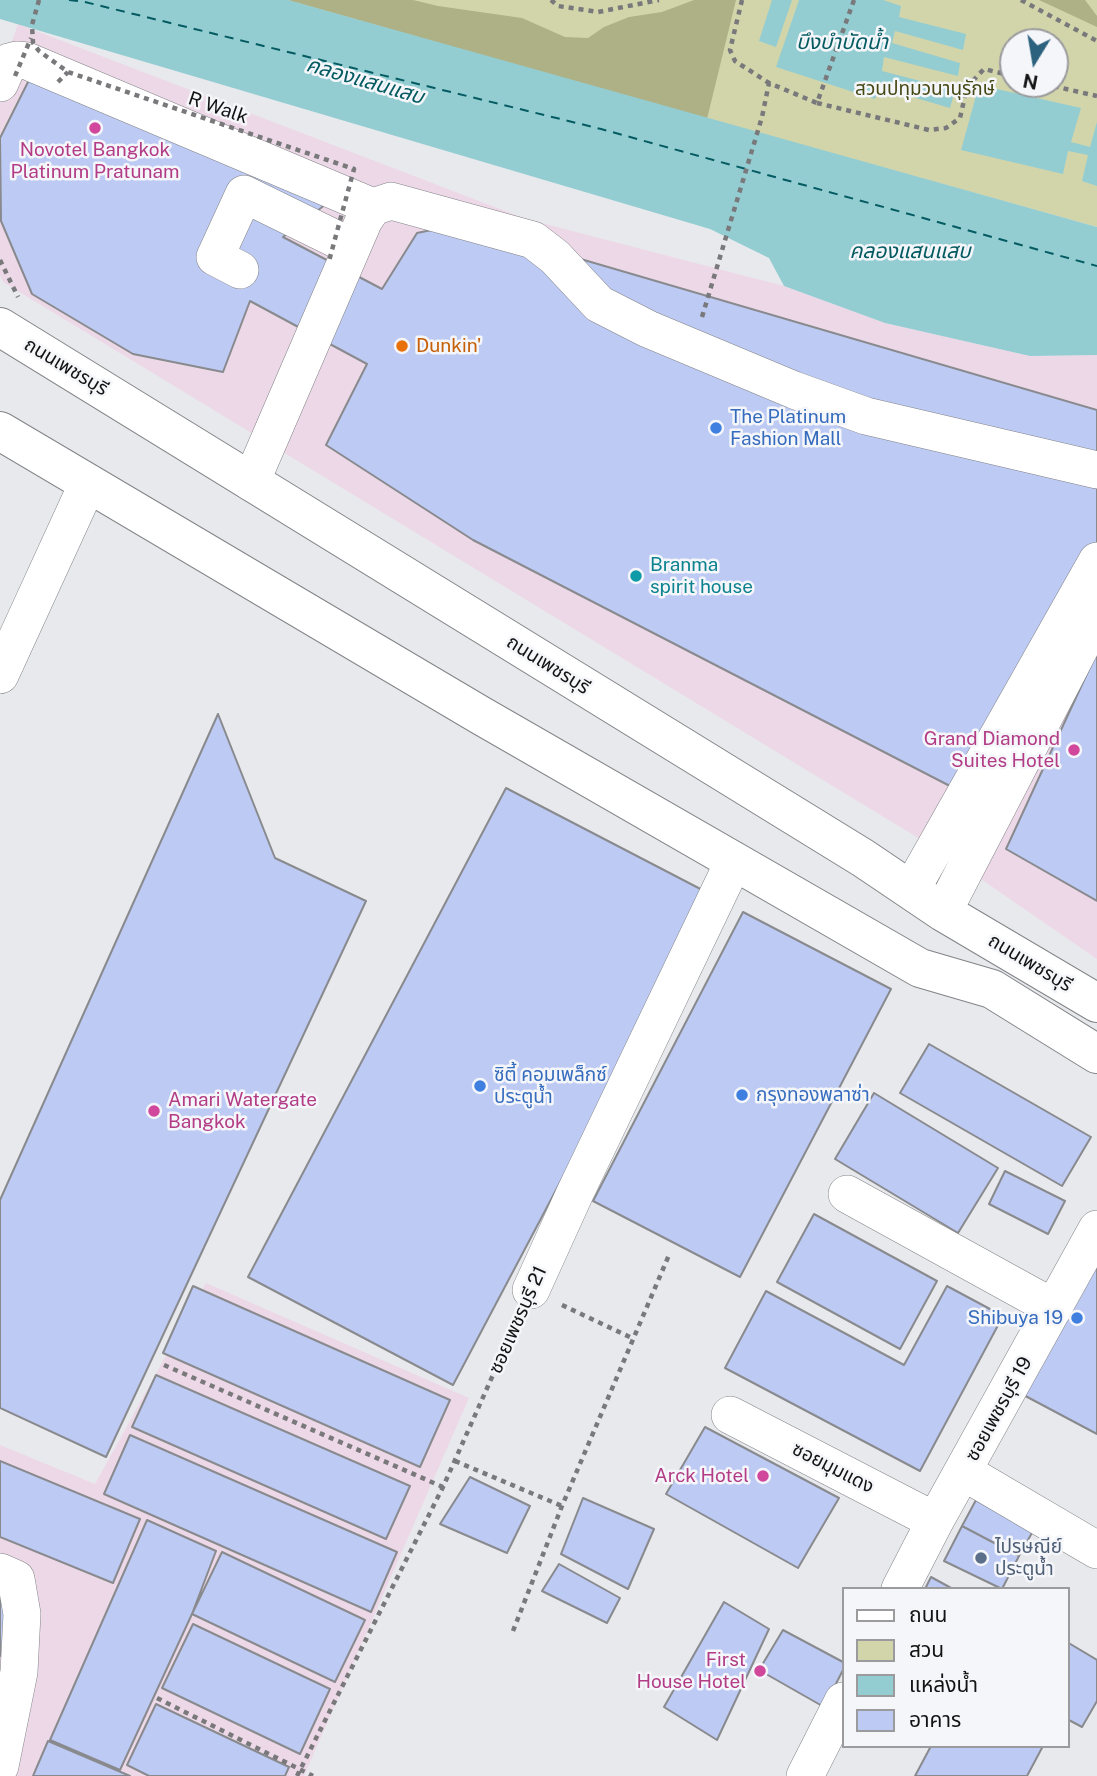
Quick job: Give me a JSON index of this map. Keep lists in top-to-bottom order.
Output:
{
  "streets": {
    "main road": ["ถนนเพชรบุรี"],
    "street": ["ซอยเพชรบุรี 21", "ซอยเพชรบุรี 19", "ซอยมุมแดง"],
    "path": ["R Walk"]
  },
  "crossings": [
    ["ซอยเพชรบุรี 19", "ซอยมุมแดง"]
  ],
  "water": ["บึงบำบัดน้ำ", "คลองแสนแสบ"],
  "parks": ["สวนปทุมวนานุรักษ์"],
  "places": [
    "Novotel Bangkok Platinum Pratunam",
    "Dunkin'",
    "The Platinum Fashion Mall",
    "Branma spirit house",
    "Grand Diamond Suites Hotel",
    "ซิตี้ คอมเพล็กซ์ ประตูน้ำ",
    "กรุงทองพลาซ่า",
    "Amari Watergate Bangkok",
    "Shibuya 19",
    "Arck Hotel",
    "ไปรษณีย์ ประตูน้ำ",
    "First House Hotel"
  ],
  "legend": [
    "ถนน",
    "สวน",
    "แหล่งน้ำ",
    "อาคาร"
  ],
  "north": "bottom"
}
